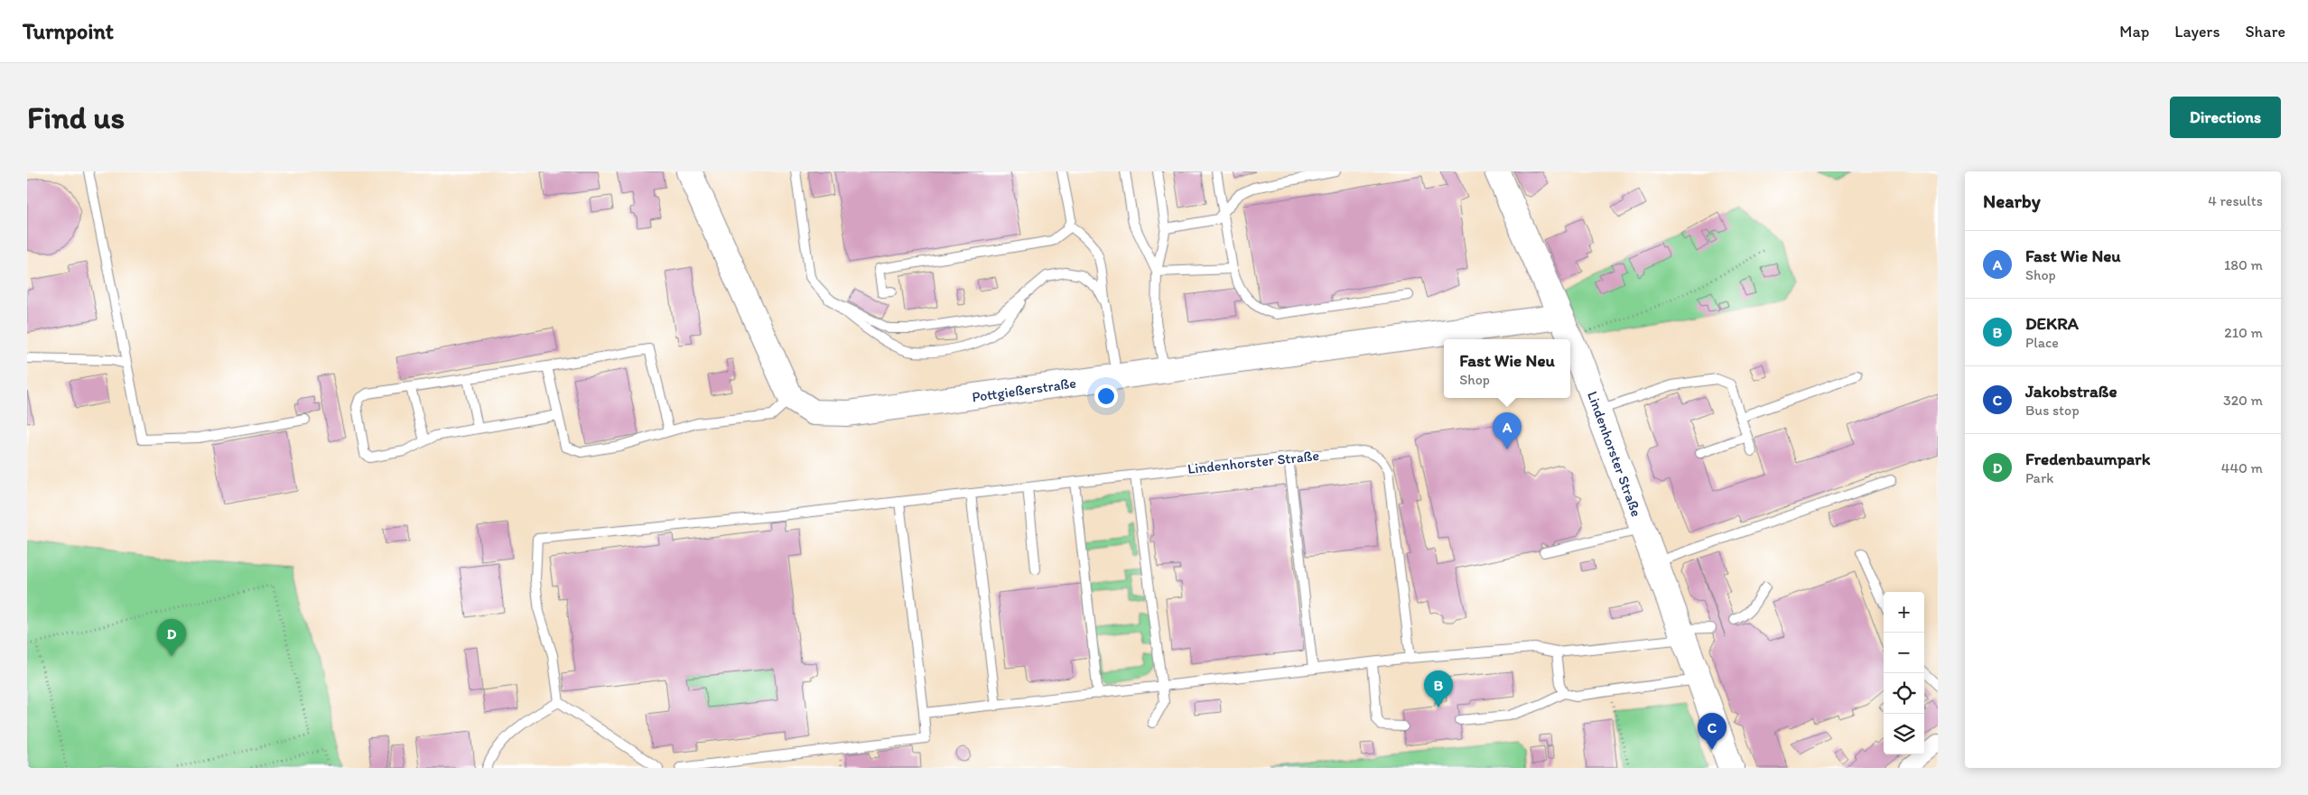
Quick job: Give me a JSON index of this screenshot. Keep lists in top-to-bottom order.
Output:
{
  "streets": {
    "street": ["Pottgießerstraße", "Lindenhorster Straße"]
  },
  "crossings": [
    ["Pottgießerstraße", "Lindenhorster Straße"]
  ],
  "page": {
    "header": "Turnpoint",
    "nav": ["Map", "Layers", "Share"],
    "buttons": "Directions",
    "title": "Find us",
    "heading": ["Nearby", "4 results"],
    "list": [
      {
        "mark": "A",
        "name": "Fast Wie Neu",
        "note": "Shop",
        "value": "180 m"
      },
      {
        "mark": "B",
        "name": "DEKRA",
        "note": "Place",
        "value": "210 m"
      },
      {
        "mark": "C",
        "name": "Jakobstraße",
        "note": "Bus stop",
        "value": "320 m"
      },
      {
        "mark": "D",
        "name": "Fredenbaumpark",
        "note": "Park",
        "value": "440 m"
      }
    ],
    "popup": ["Fast Wie Neu", "Shop"],
    "pins": [
      "A",
      "D",
      "B",
      "C"
    ],
    "map_buttons": ["+", "−"]
  }
}
